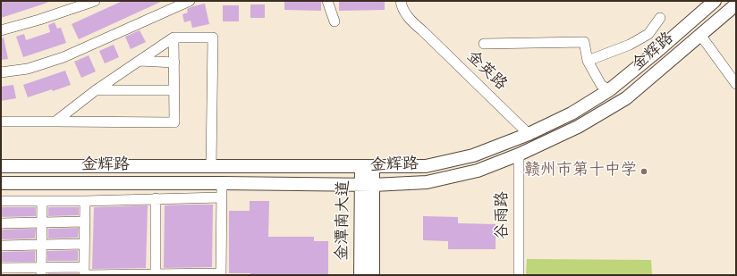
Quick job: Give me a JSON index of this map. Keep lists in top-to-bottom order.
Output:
{
  "streets": {
    "main road": ["金辉路", "金潭南大道"],
    "street": ["金英路", "谷雨路"]
  },
  "crossings": [
    ["金辉路", "金英路"],
    ["金辉路", "谷雨路"],
    ["金辉路", "金潭南大道"]
  ],
  "places": ["赣州市第十中学"]
}
